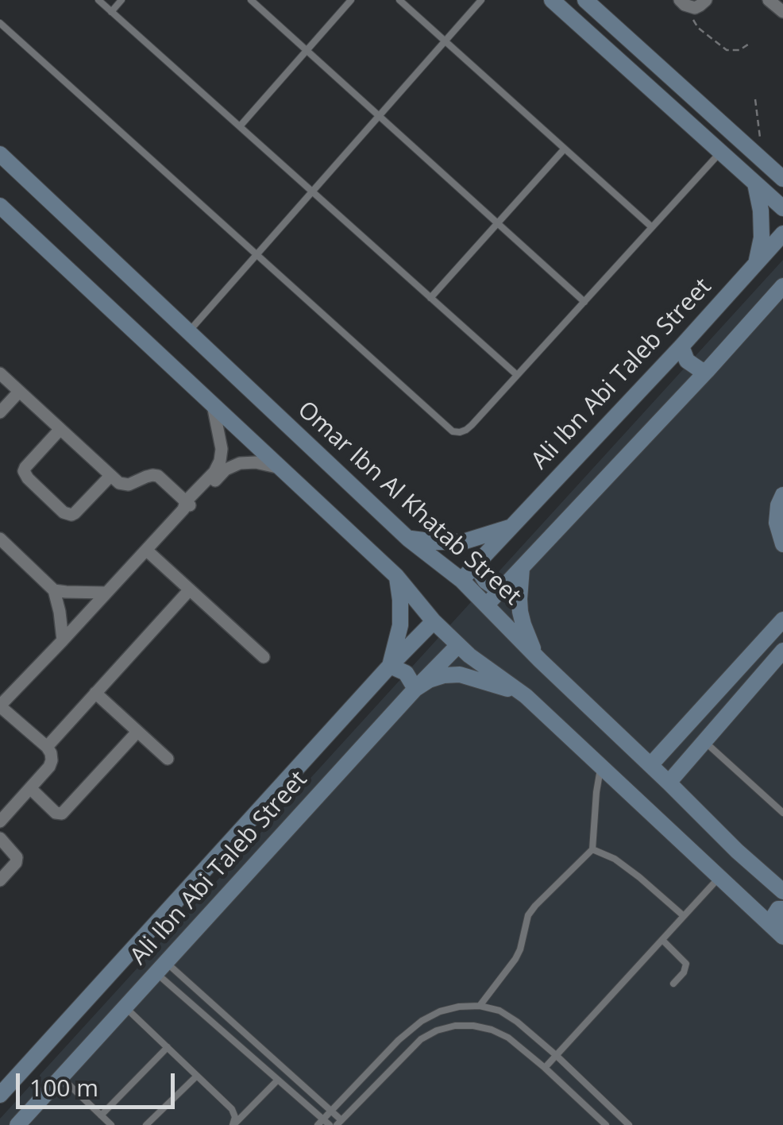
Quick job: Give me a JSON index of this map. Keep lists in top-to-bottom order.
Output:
{
  "streets": {
    "street": ["Ali Ibn Abi Taleb Street", "Omar Ibn Al Khatab Street"]
  },
  "crossings": [
    ["Ali Ibn Abi Taleb Street", "Omar Ibn Al Khatab Street"]
  ],
  "scale_bar": "100 m"
}
